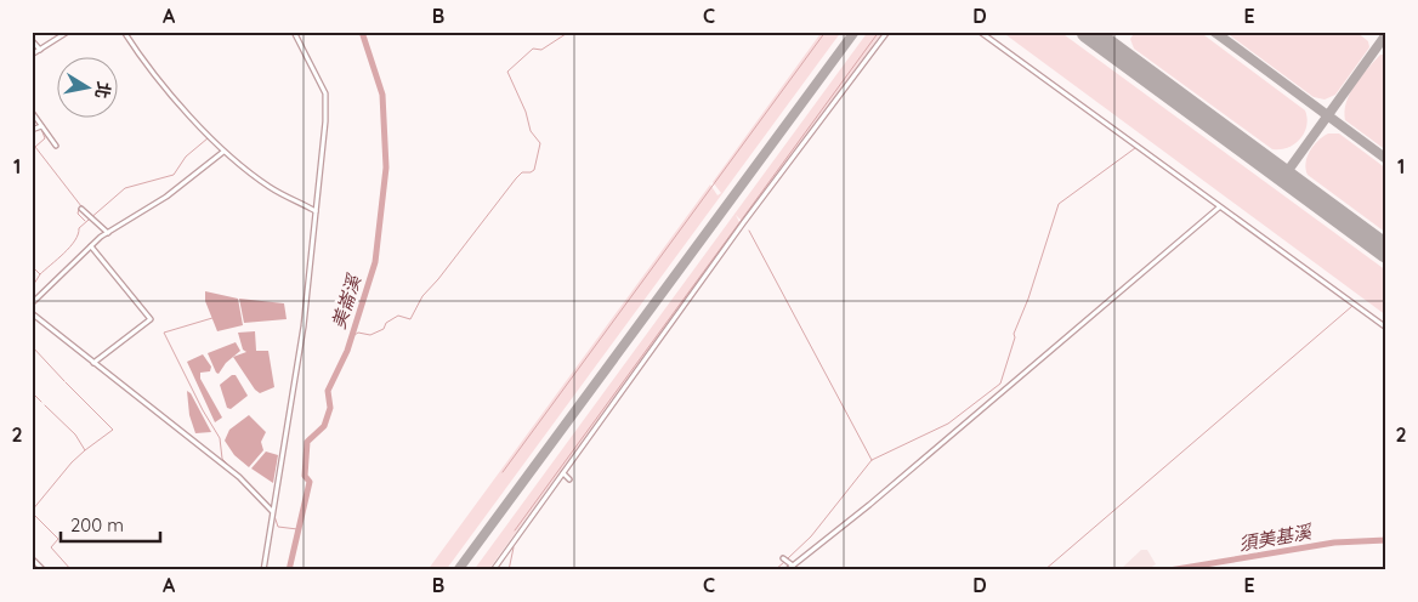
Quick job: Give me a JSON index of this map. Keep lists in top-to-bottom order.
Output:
{
  "water": ["美崙溪", "須美基溪"],
  "scale_bar": "200 m",
  "north": "right",
  "grid": {
    "columns": [
      "A",
      "B",
      "C",
      "D",
      "E"
    ],
    "rows": ["1", "2"]
  }
}
